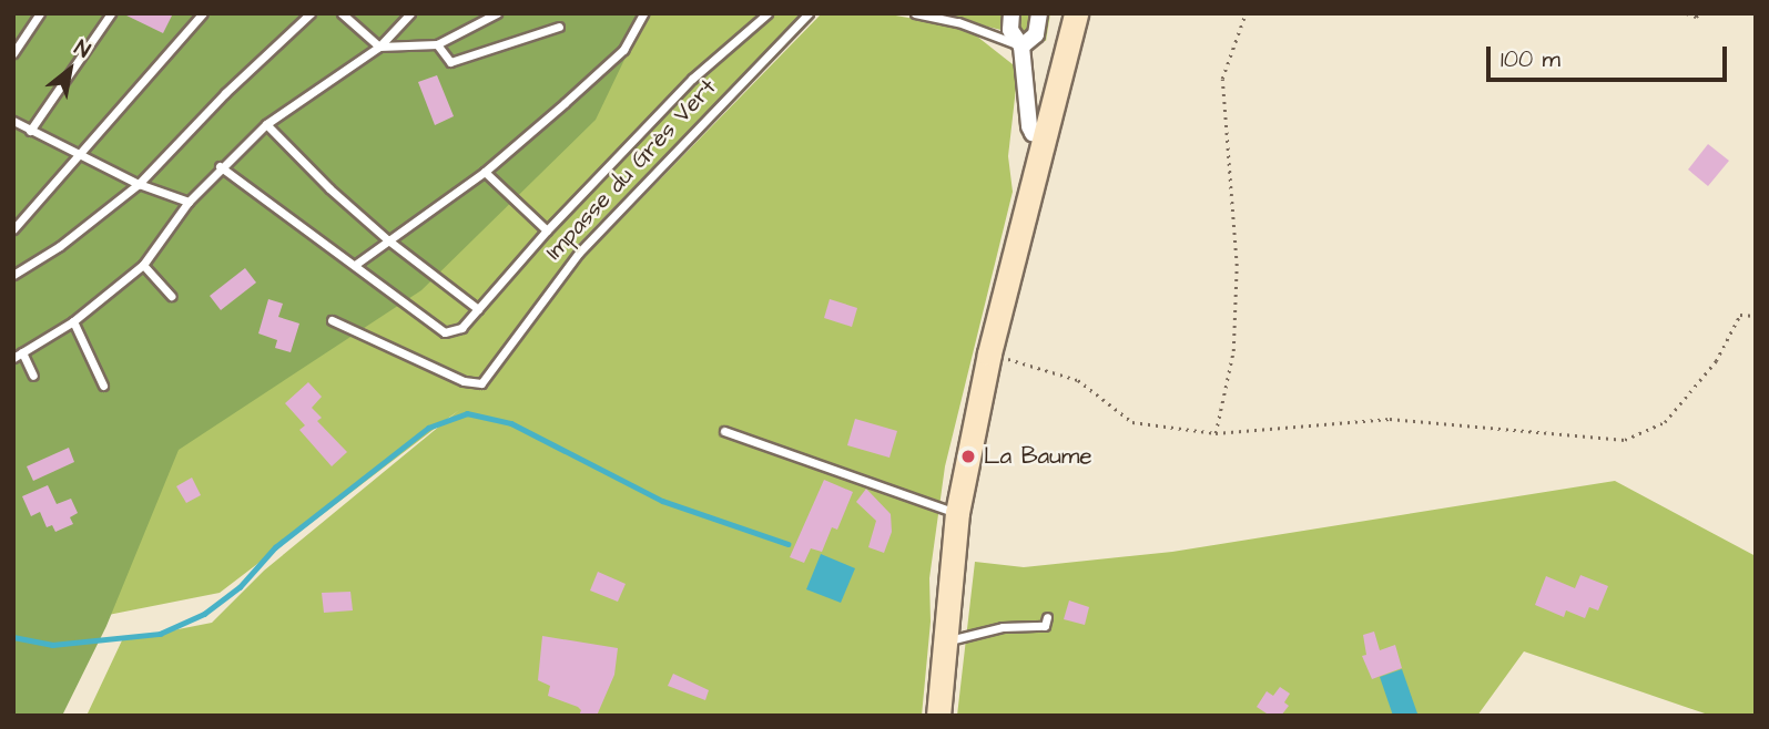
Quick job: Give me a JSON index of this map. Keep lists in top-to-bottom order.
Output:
{
  "streets": {
    "lane": ["Impasse du Grès Vert"]
  },
  "places": ["La Baume"],
  "scale_bar": "100 m",
  "north": "top right"
}
